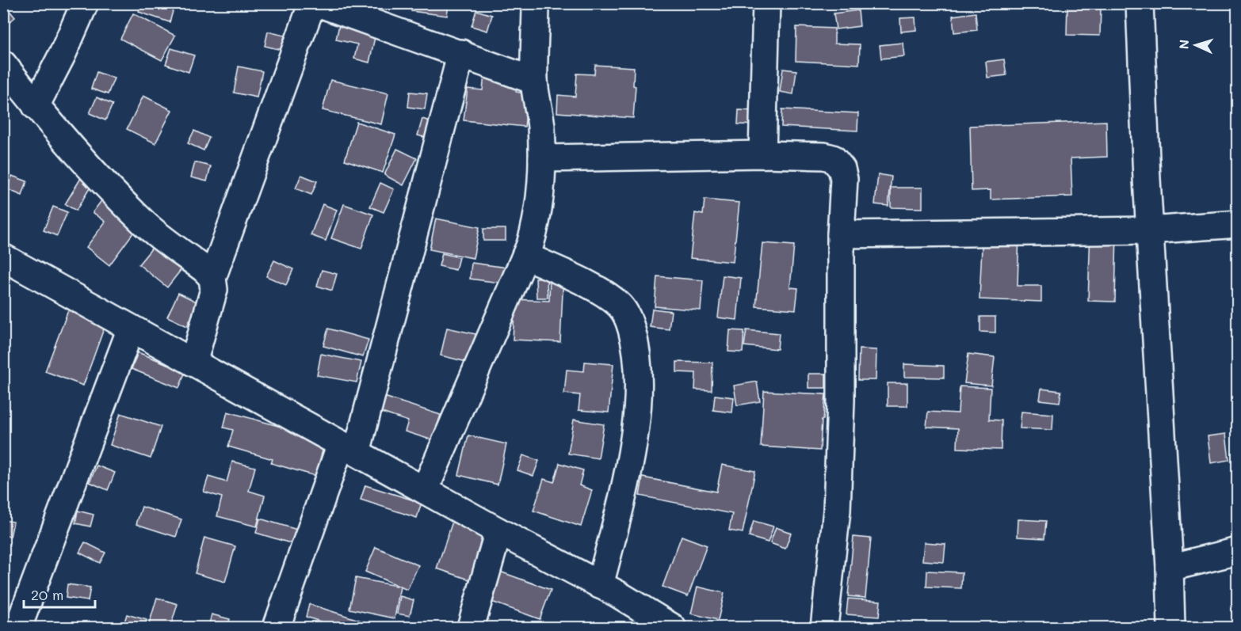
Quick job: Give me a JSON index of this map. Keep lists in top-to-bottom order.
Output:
{
  "scale_bar": "20 m",
  "north": "left"
}
